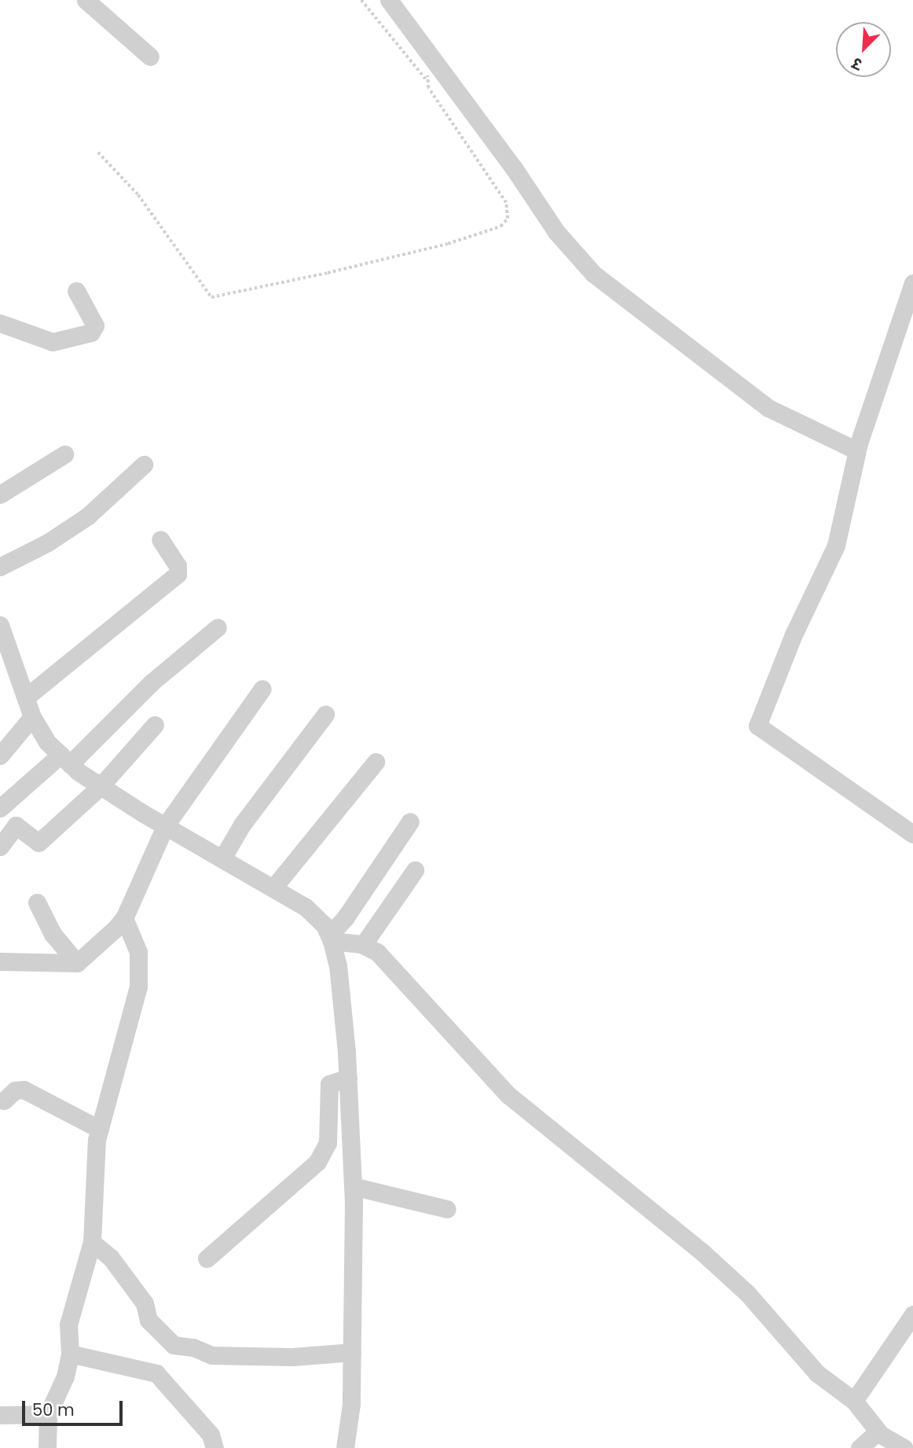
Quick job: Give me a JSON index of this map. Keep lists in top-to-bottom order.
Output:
{
  "scale_bar": "50 m",
  "north": "bottom left"
}
